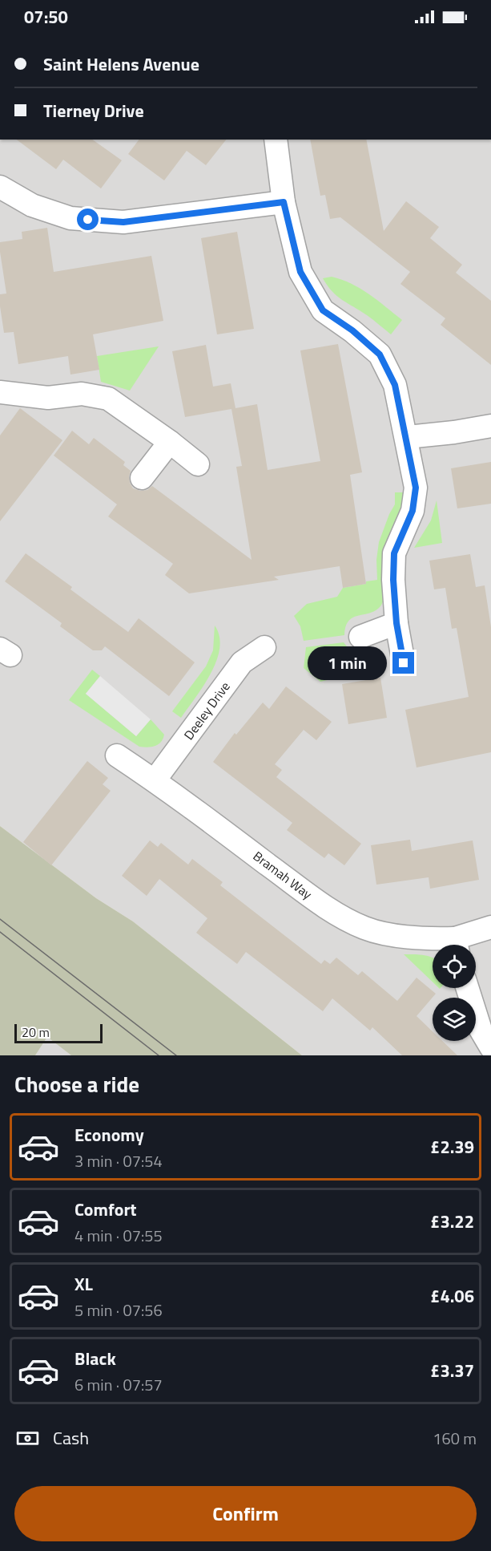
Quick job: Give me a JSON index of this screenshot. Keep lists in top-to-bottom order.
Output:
{
  "streets": {
    "street": ["Deeley Drive", "Bramah Way"]
  },
  "crossings": [
    ["Deeley Drive", "Bramah Way"]
  ],
  "scale_bar": "20 m",
  "page": {
    "status": "07:50",
    "banner": ["Saint Helens Avenue", "Tierney Drive"],
    "bubble": "1 min",
    "scale": "20 m",
    "heading": "Choose a ride",
    "list": [
      {
        "name": "Economy",
        "note": "3 min · 07:54",
        "value": "£2.39"
      },
      {
        "name": "Comfort",
        "note": "4 min · 07:55",
        "value": "£3.22"
      },
      {
        "name": "XL",
        "note": "5 min · 07:56",
        "value": "£4.06"
      },
      {
        "name": "Black",
        "note": "6 min · 07:57",
        "value": "£3.37"
      }
    ],
    "pay": ["Cash", "160 m"],
    "buttons": "Confirm"
  }
}
